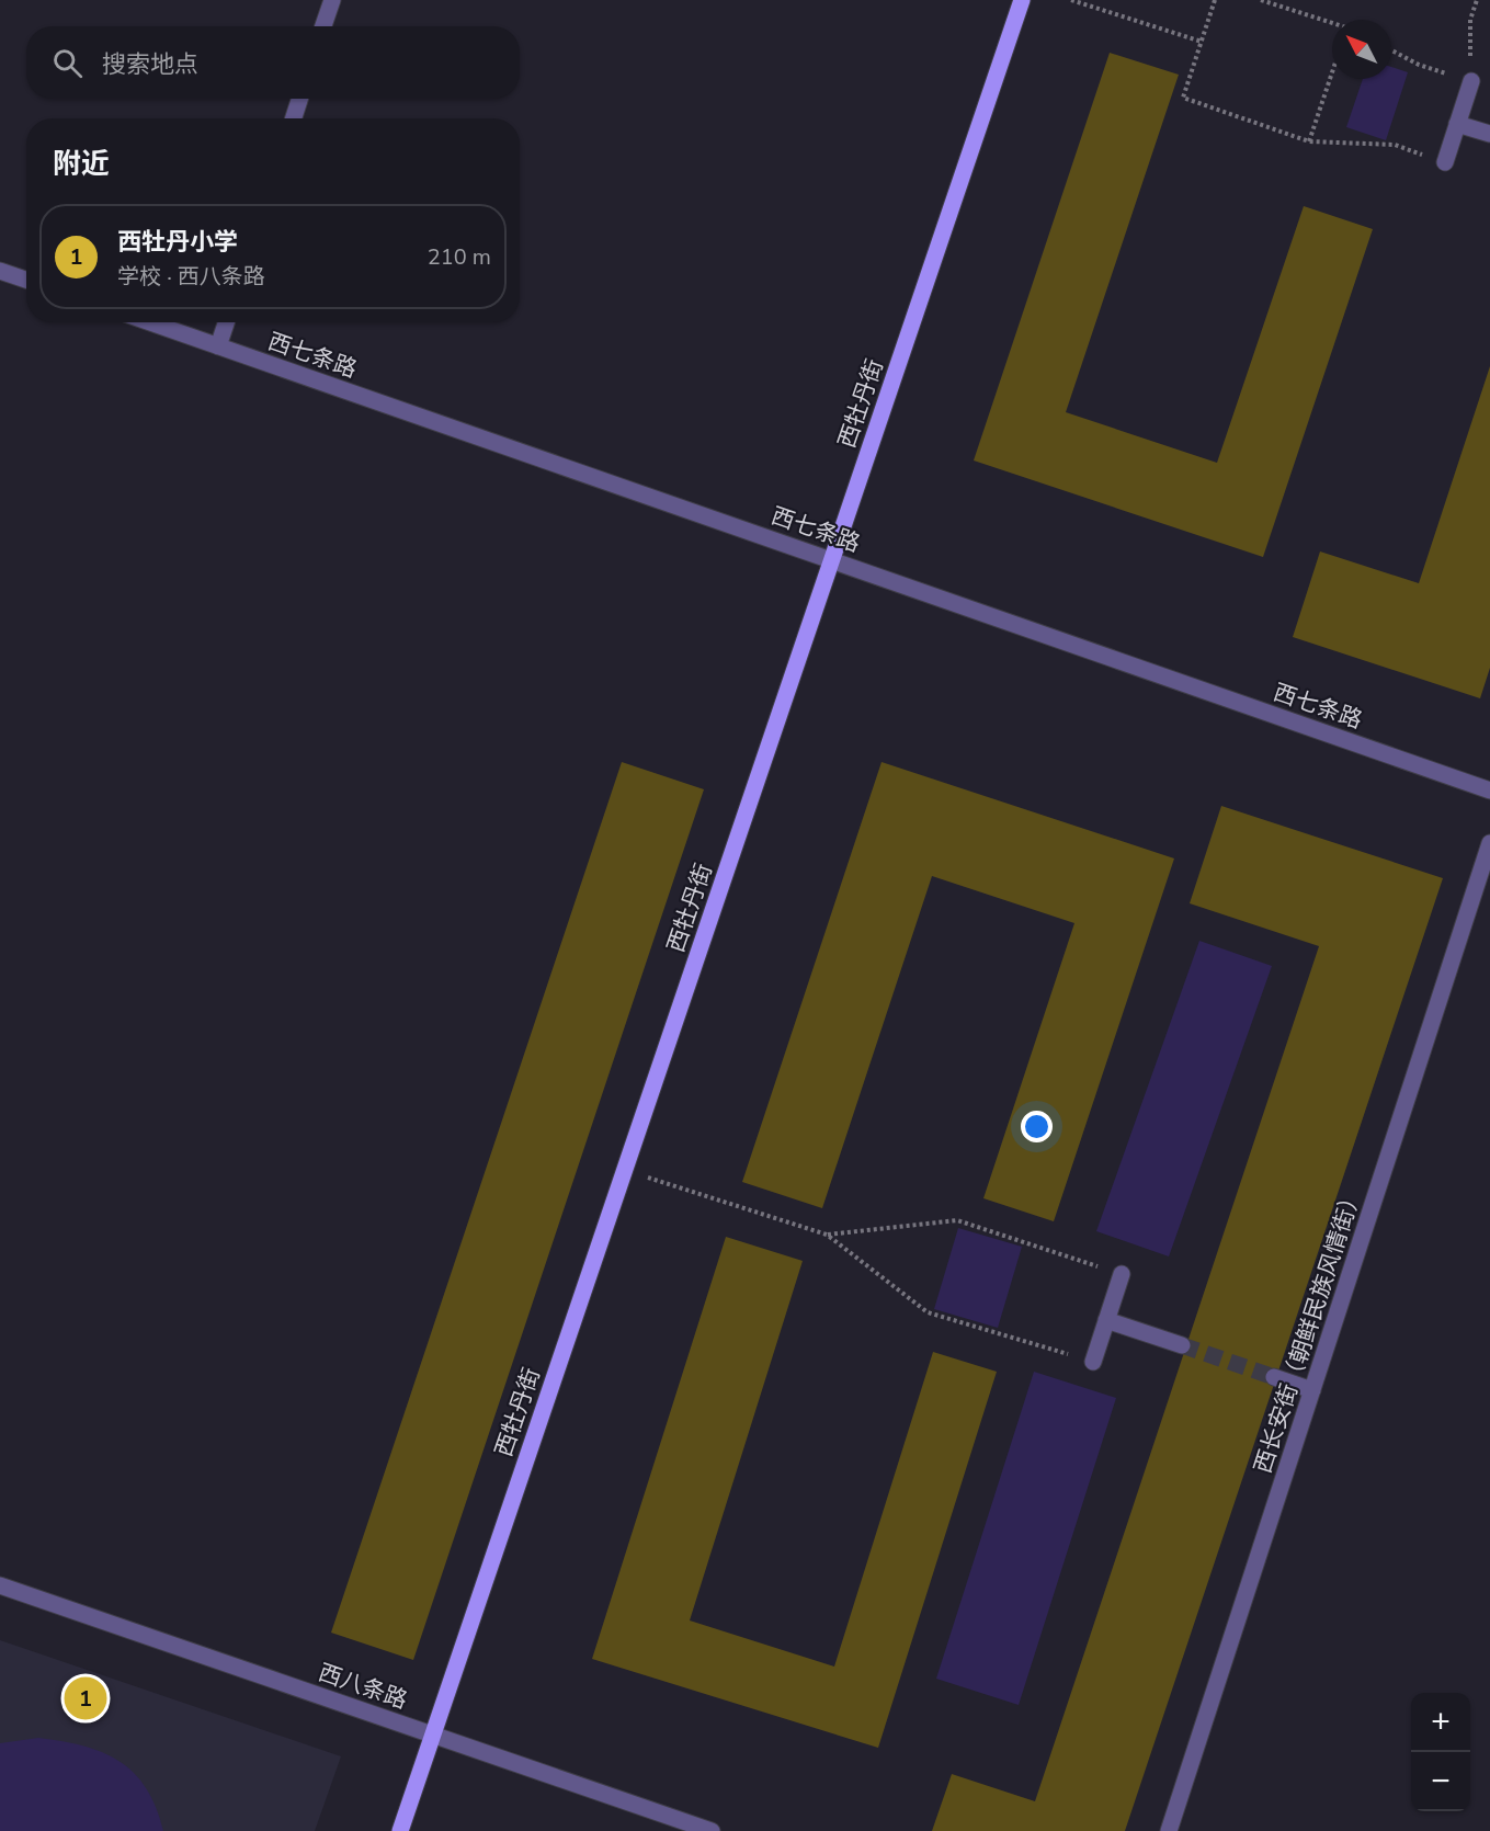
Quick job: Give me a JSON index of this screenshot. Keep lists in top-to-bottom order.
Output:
{
  "streets": {
    "main road": ["西牡丹街"],
    "street": ["西七条路", "西长安街（朝鲜民族风情街）", "西八条路"]
  },
  "crossings": [
    ["西七条路", "西牡丹街"],
    ["西牡丹街", "西八条路"]
  ],
  "north": "top left",
  "page": {
    "search": "搜索地点",
    "heading": "附近",
    "list": [
      {
        "mark": "1",
        "name": "西牡丹小学",
        "note": "学校 · 西八条路",
        "value": "210 m"
      }
    ],
    "pins": "1",
    "map_buttons": ["+", "−"]
  }
}
